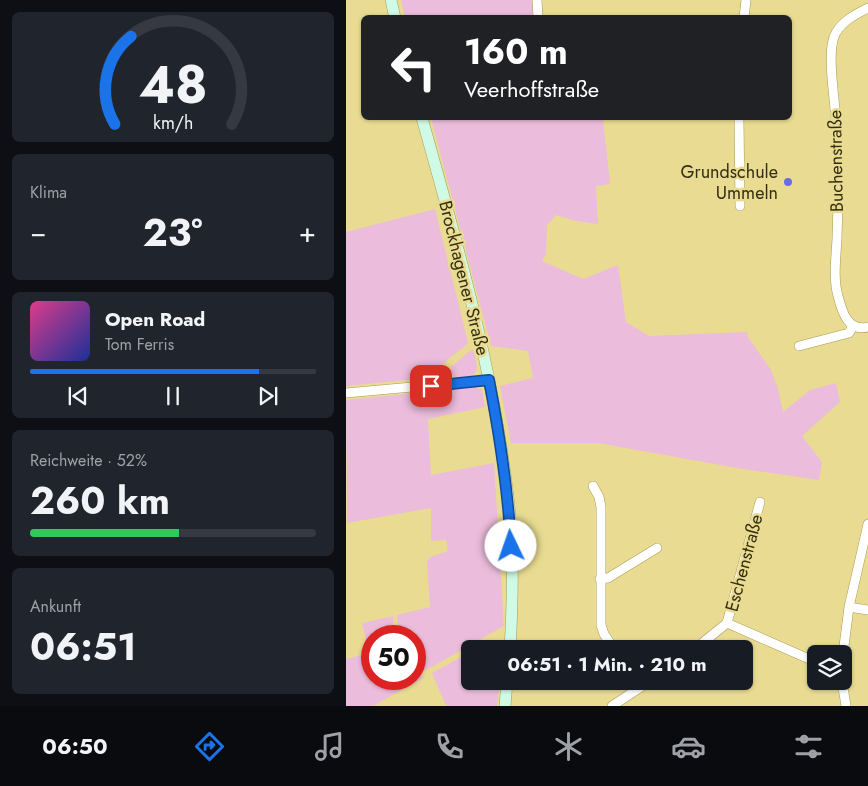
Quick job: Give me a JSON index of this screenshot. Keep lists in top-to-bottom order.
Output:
{
  "streets": {
    "main road": ["Brockhagener Straße"],
    "street": ["Buchenstraße", "Eschenstraße"]
  },
  "places": ["Grundschule Ummeln"],
  "page": {
    "turn": ["160 m", "Veerhoffstraße"],
    "tile": [
      "Klima",
      ["Reichweite · 52%", "260 km"],
      ["Ankunft", "06:51"]
    ],
    "heat": ["−", "23°", "+"],
    "song": ["Open Road", "Tom Ferris"],
    "limit": "50",
    "trip": "06:51 · 1 Min. · 210 m",
    "tabs": "06:50",
    "gauge": ["48", "km/h"]
  }
}
